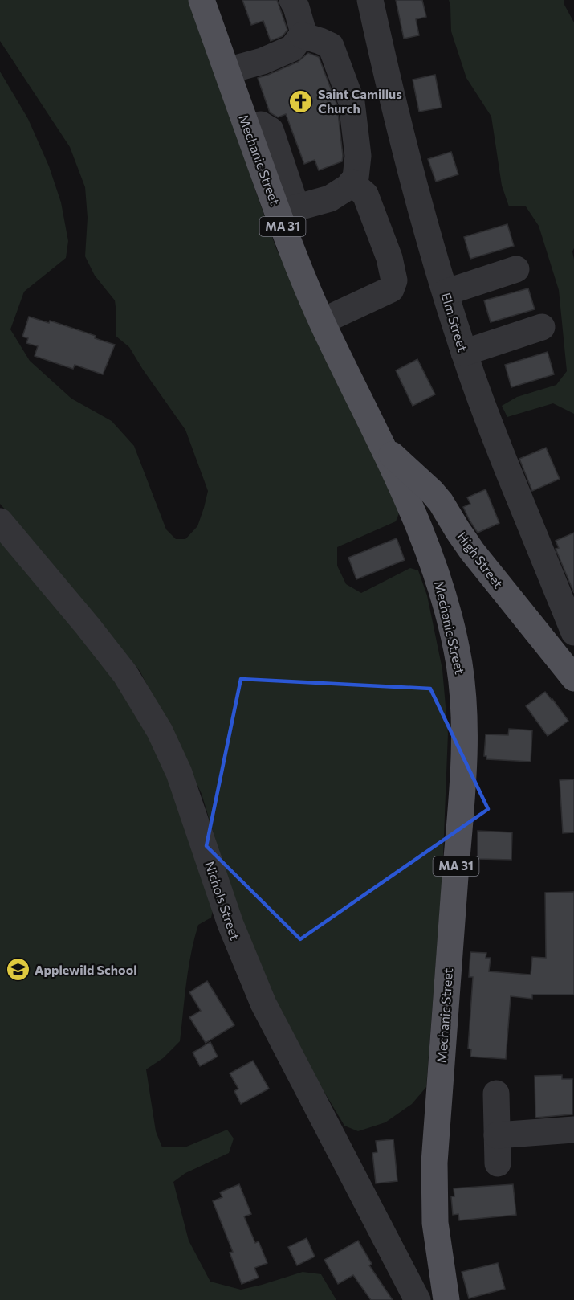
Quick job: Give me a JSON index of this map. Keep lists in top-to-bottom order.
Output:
{
  "streets": {
    "main road": ["Mechanic Street", "MA 31", "High Street"],
    "street": ["Elm Street", "Nichols Street"]
  },
  "crossings": [
    ["Mechanic Street", "High Street"]
  ],
  "places": {
    "church": ["Saint Camillus Church"],
    "school or university": ["Applewild School"]
  }
}
